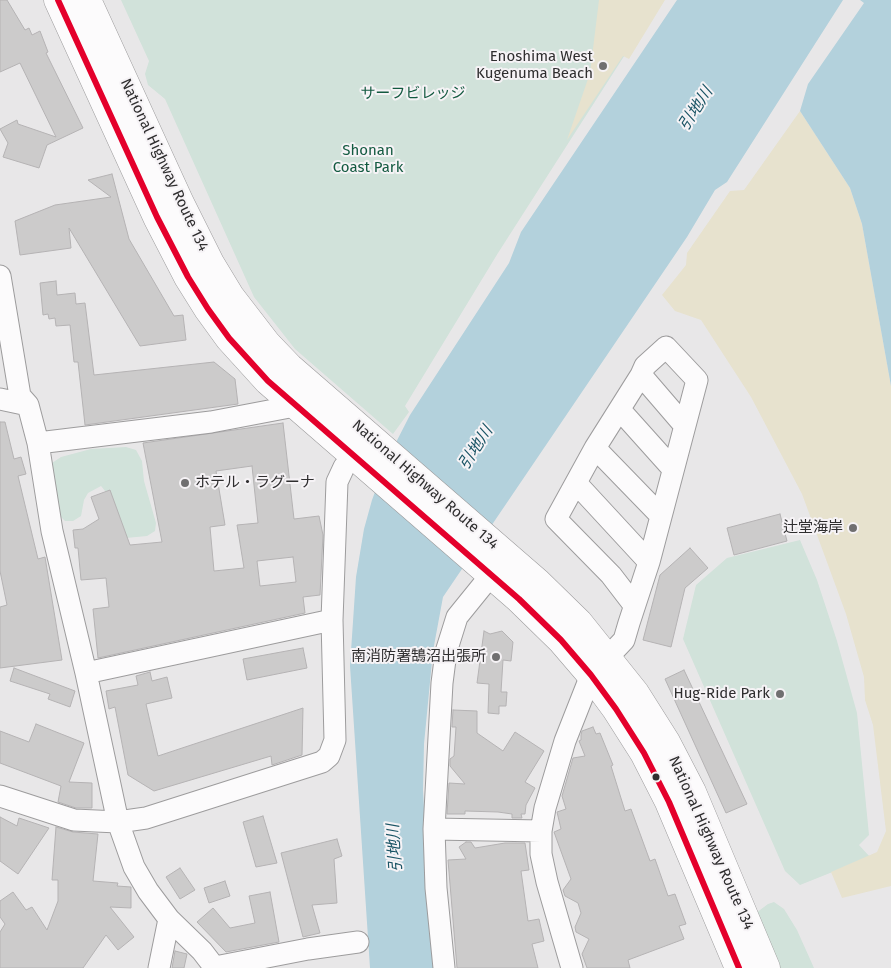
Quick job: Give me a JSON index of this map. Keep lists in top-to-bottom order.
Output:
{
  "streets": {
    "highway": ["National Highway Route 134"]
  },
  "water": ["引地川"],
  "parks": ["サーフビレッジ", "Shonan Coast Park"],
  "places": [
    "Enoshima West Kugenuma Beach",
    "ホテル・ラグーナ",
    "辻堂海岸",
    "南消防署鵠沼出張所",
    "Hug-Ride Park"
  ]
}
